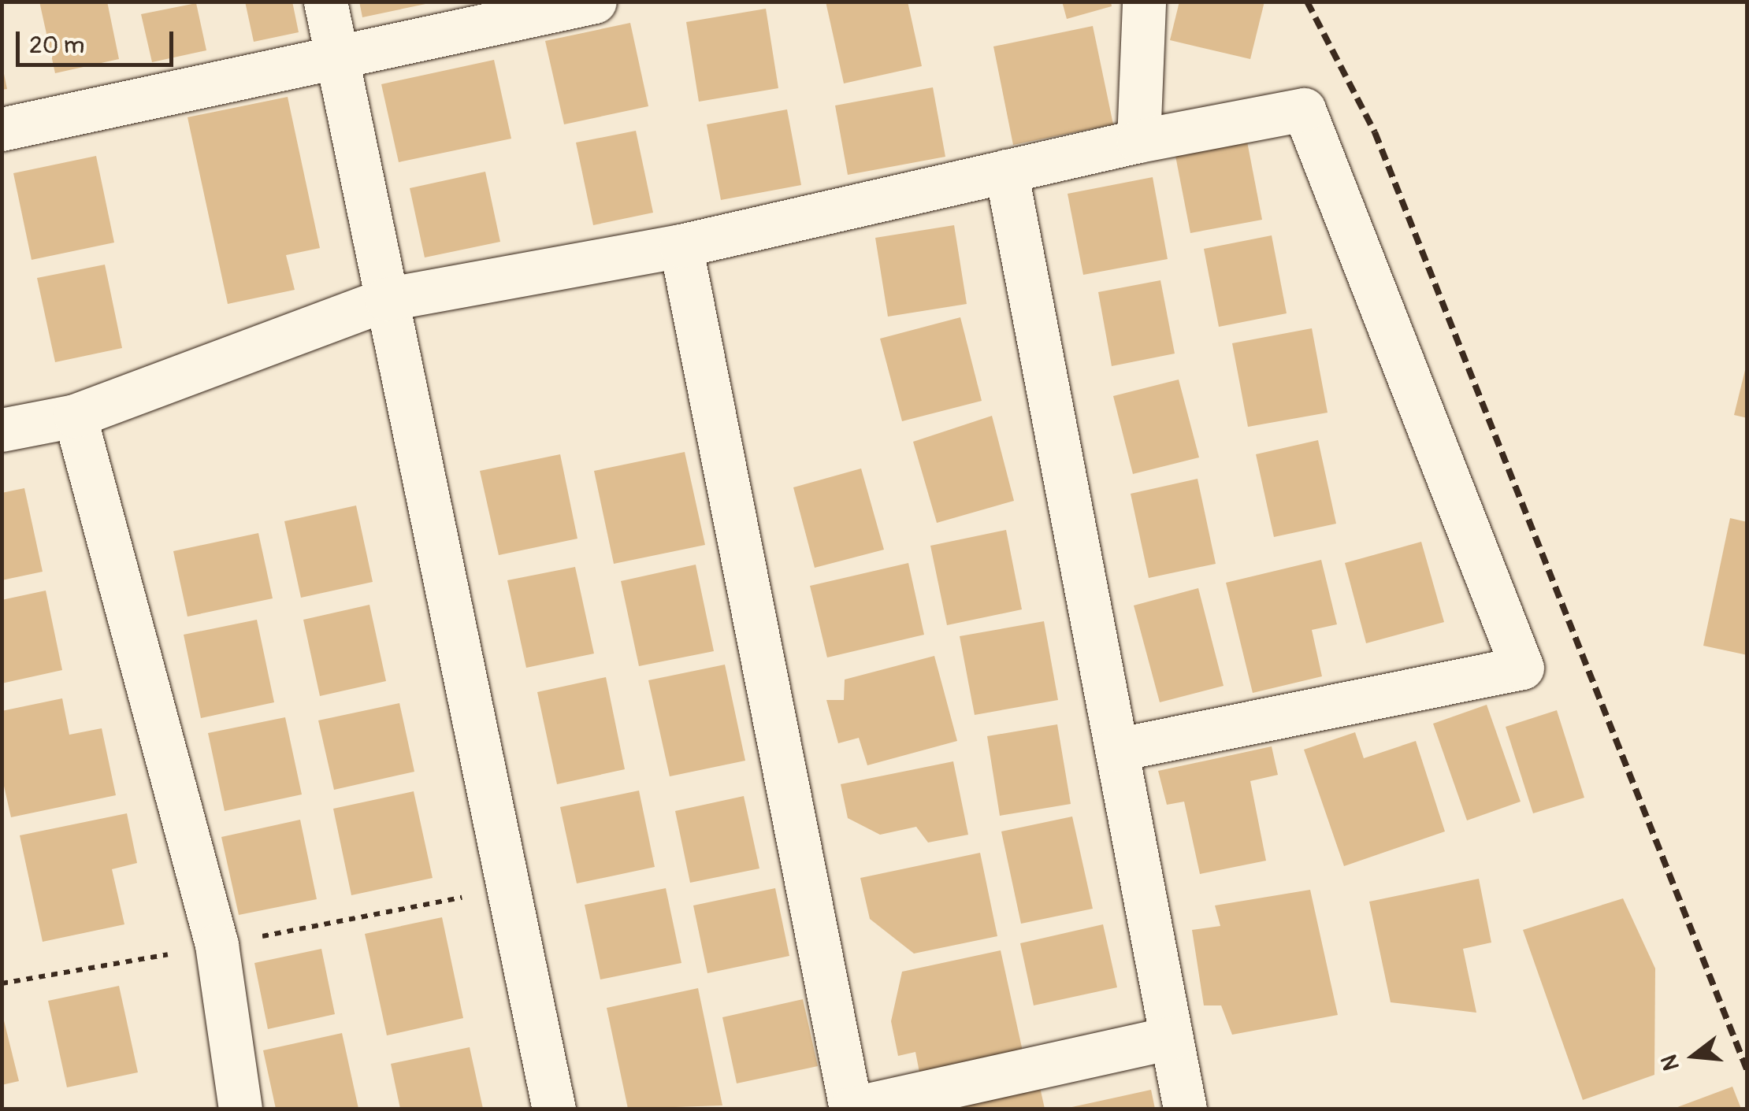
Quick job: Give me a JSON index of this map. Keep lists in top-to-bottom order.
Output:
{
  "scale_bar": "20 m",
  "north": "left"
}
